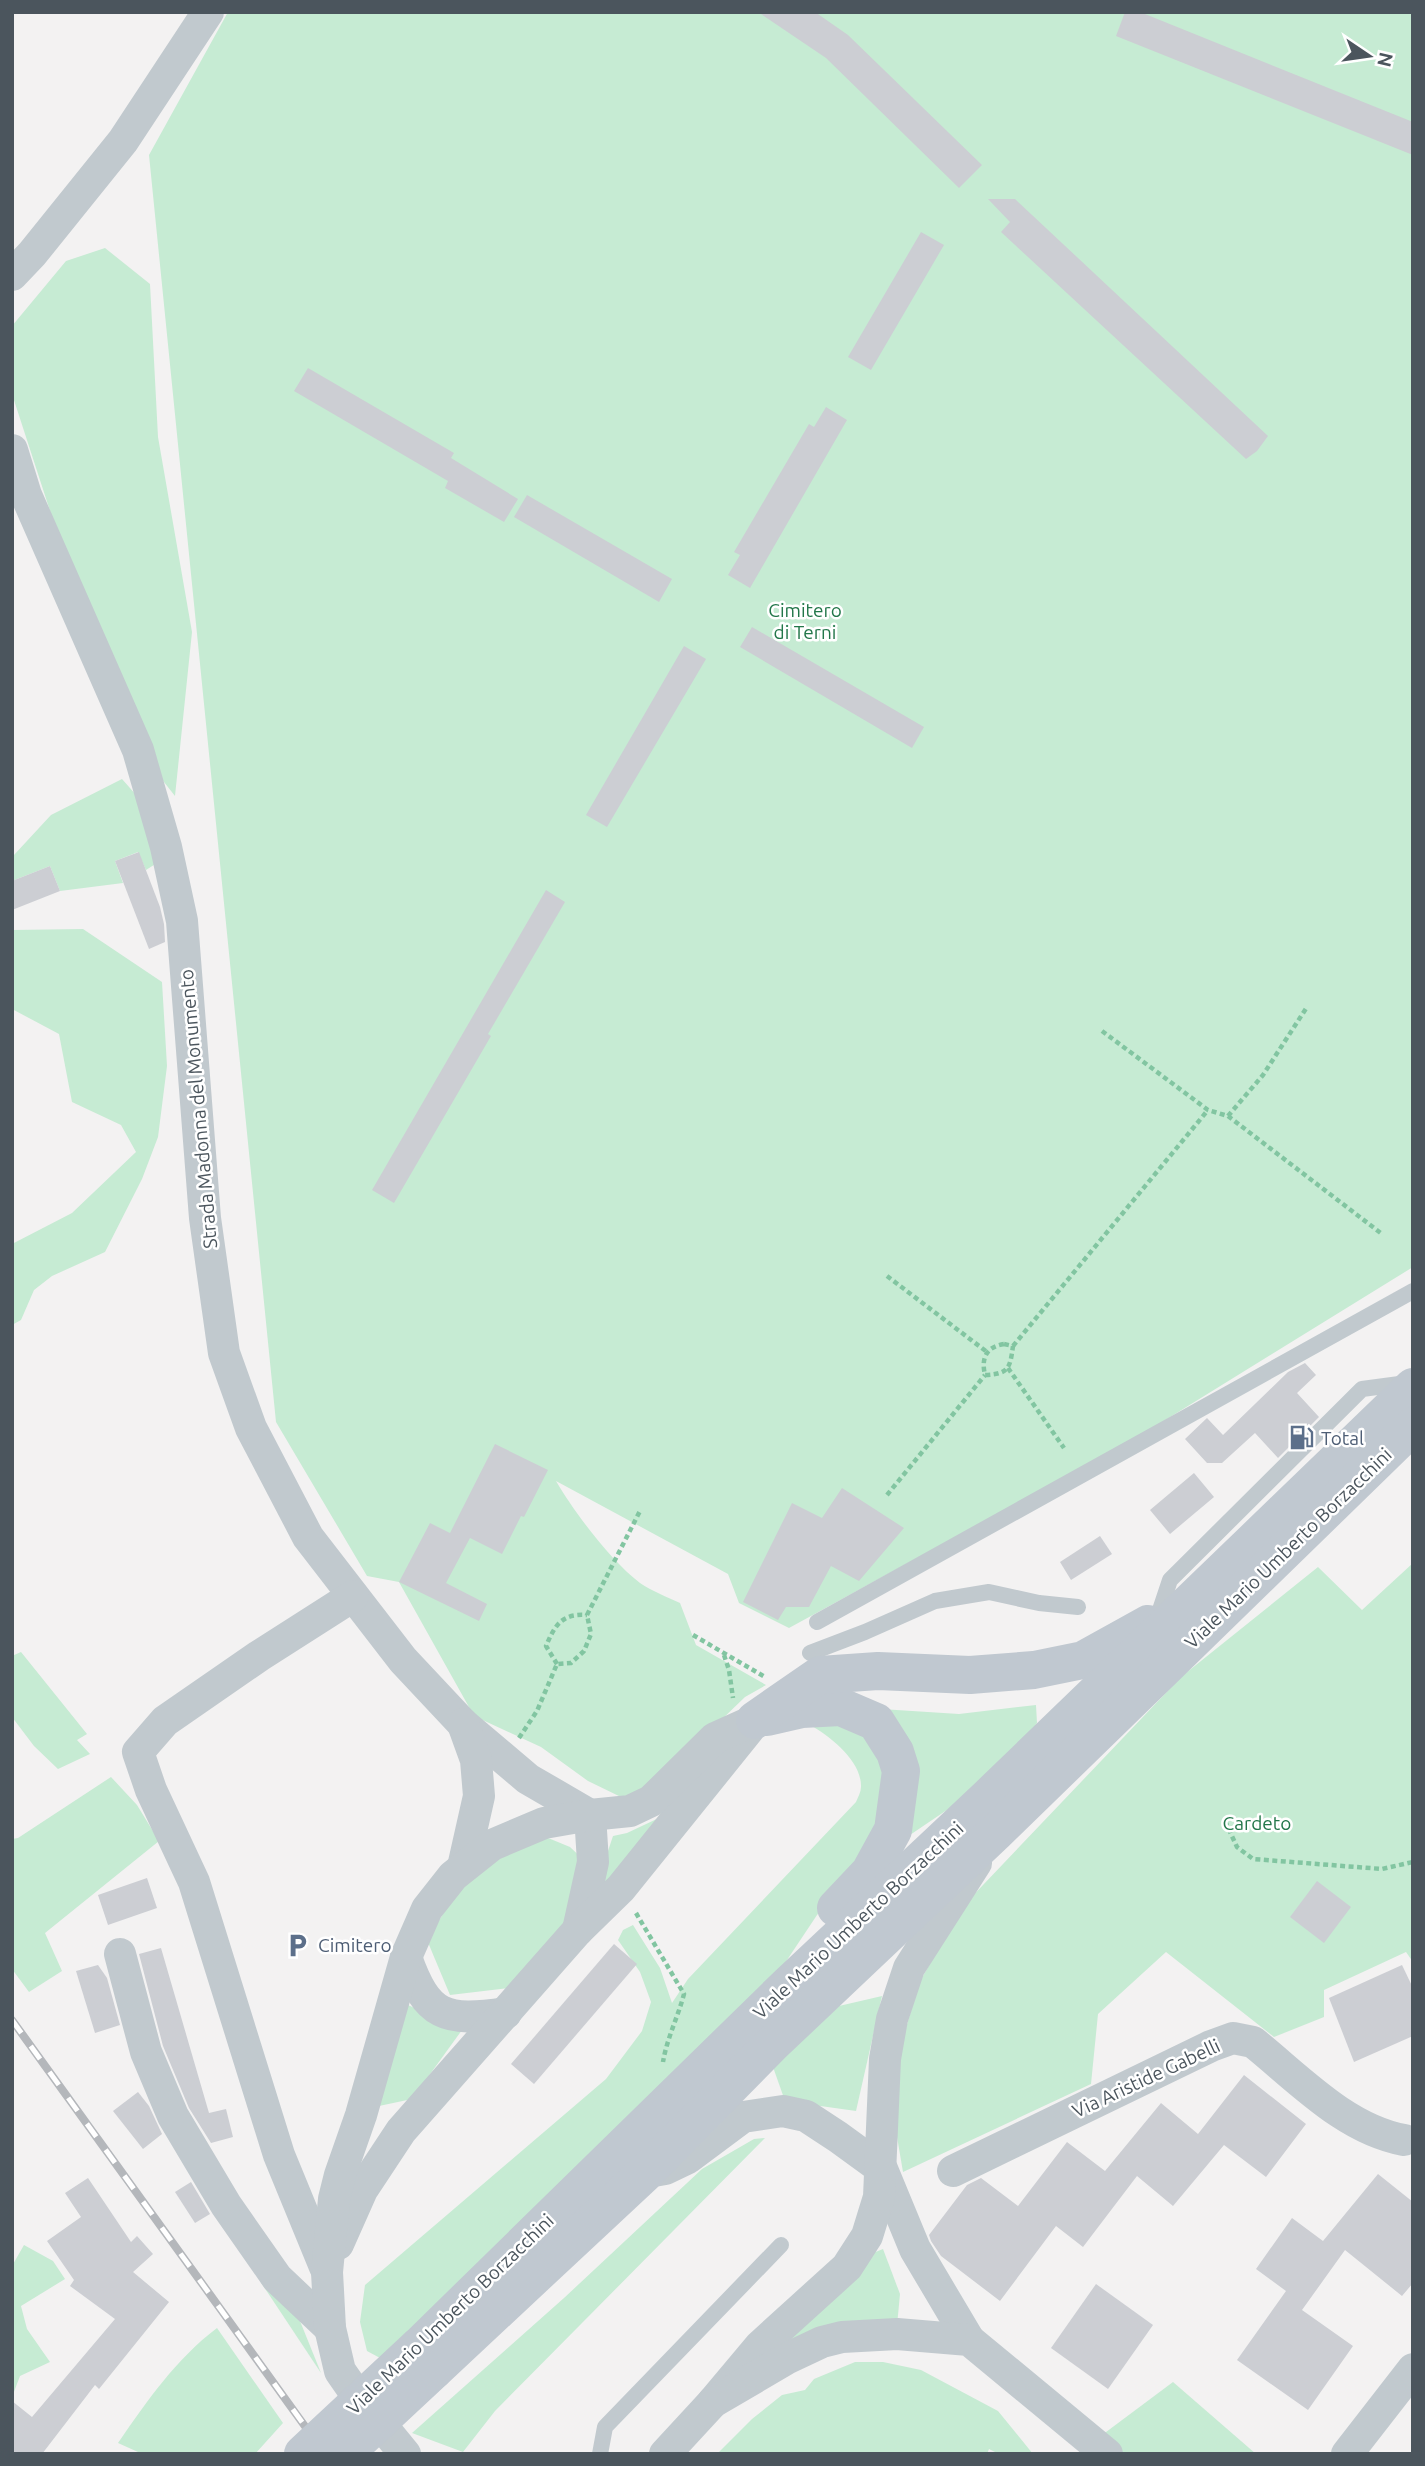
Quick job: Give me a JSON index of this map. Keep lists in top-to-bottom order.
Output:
{
  "streets": {
    "main road": ["Viale Mario Umberto Borzacchini"],
    "street": ["Strada Madonna del Monumento", "Via Aristide Gabelli"]
  },
  "parks": ["Cimitero di Terni", "Cardeto"],
  "places": {
    "fuel station": ["Total"],
    "parking": ["Cimitero"]
  },
  "north": "right"
}
